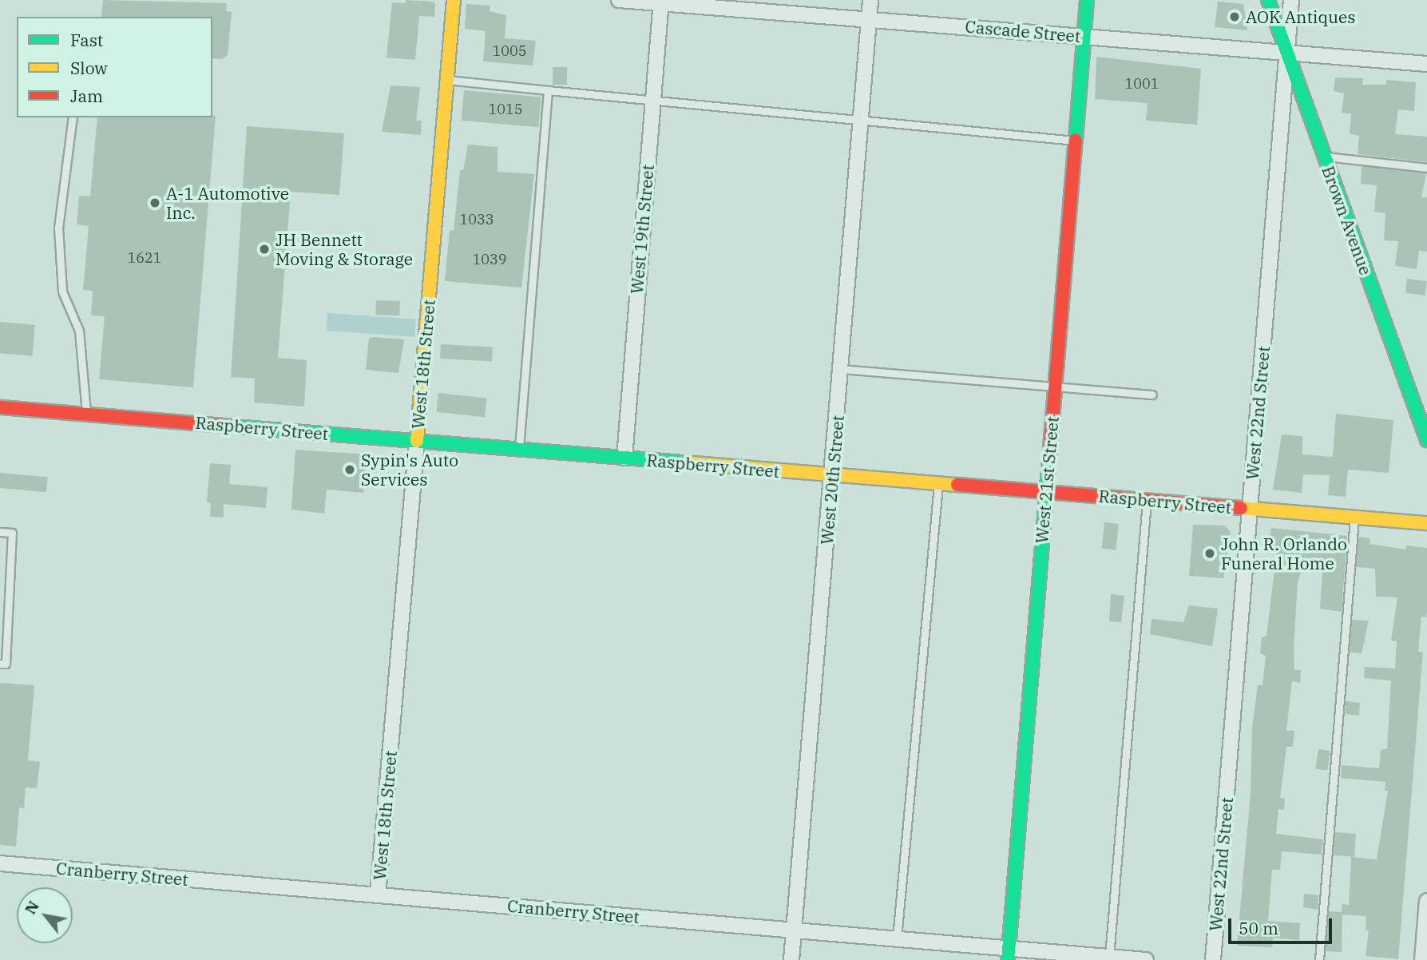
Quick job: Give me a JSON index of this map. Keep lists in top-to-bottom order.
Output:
{
  "streets": {
    "street": [
      "Cascade Street",
      "Brown Avenue",
      "West 19th Street",
      "West 18th Street",
      "West 22nd Street",
      "Raspberry Street",
      "West 20th Street",
      "West 21st Street",
      "Cranberry Street"
    ]
  },
  "crossings": [
    ["Cascade Street", "Brown Avenue"],
    ["Cascade Street", "West 19th Street"],
    ["Cascade Street", "West 22nd Street"],
    ["Cascade Street", "West 20th Street"],
    ["Cascade Street", "West 21st Street"],
    ["Brown Avenue", "West 22nd Street"],
    ["West 19th Street", "Raspberry Street"],
    ["West 18th Street", "Raspberry Street"],
    ["West 18th Street", "Cranberry Street"],
    ["West 22nd Street", "Raspberry Street"],
    ["Raspberry Street", "West 20th Street"],
    ["Raspberry Street", "West 21st Street"],
    ["West 20th Street", "Cranberry Street"],
    ["West 21st Street", "Cranberry Street"]
  ],
  "places": [
    "AOK Antiques",
    "A-1 Automotive Inc.",
    "JH Bennett Moving & Storage",
    "Sypin's Auto Services",
    "John R. Orlando Funeral Home"
  ],
  "house_numbers": [
    "1005",
    "1001",
    "1015",
    "1033",
    "1621",
    "1039"
  ],
  "legend": ["Fast", "Slow", "Jam"],
  "scale_bar": "50 m",
  "north": "top left"
}
